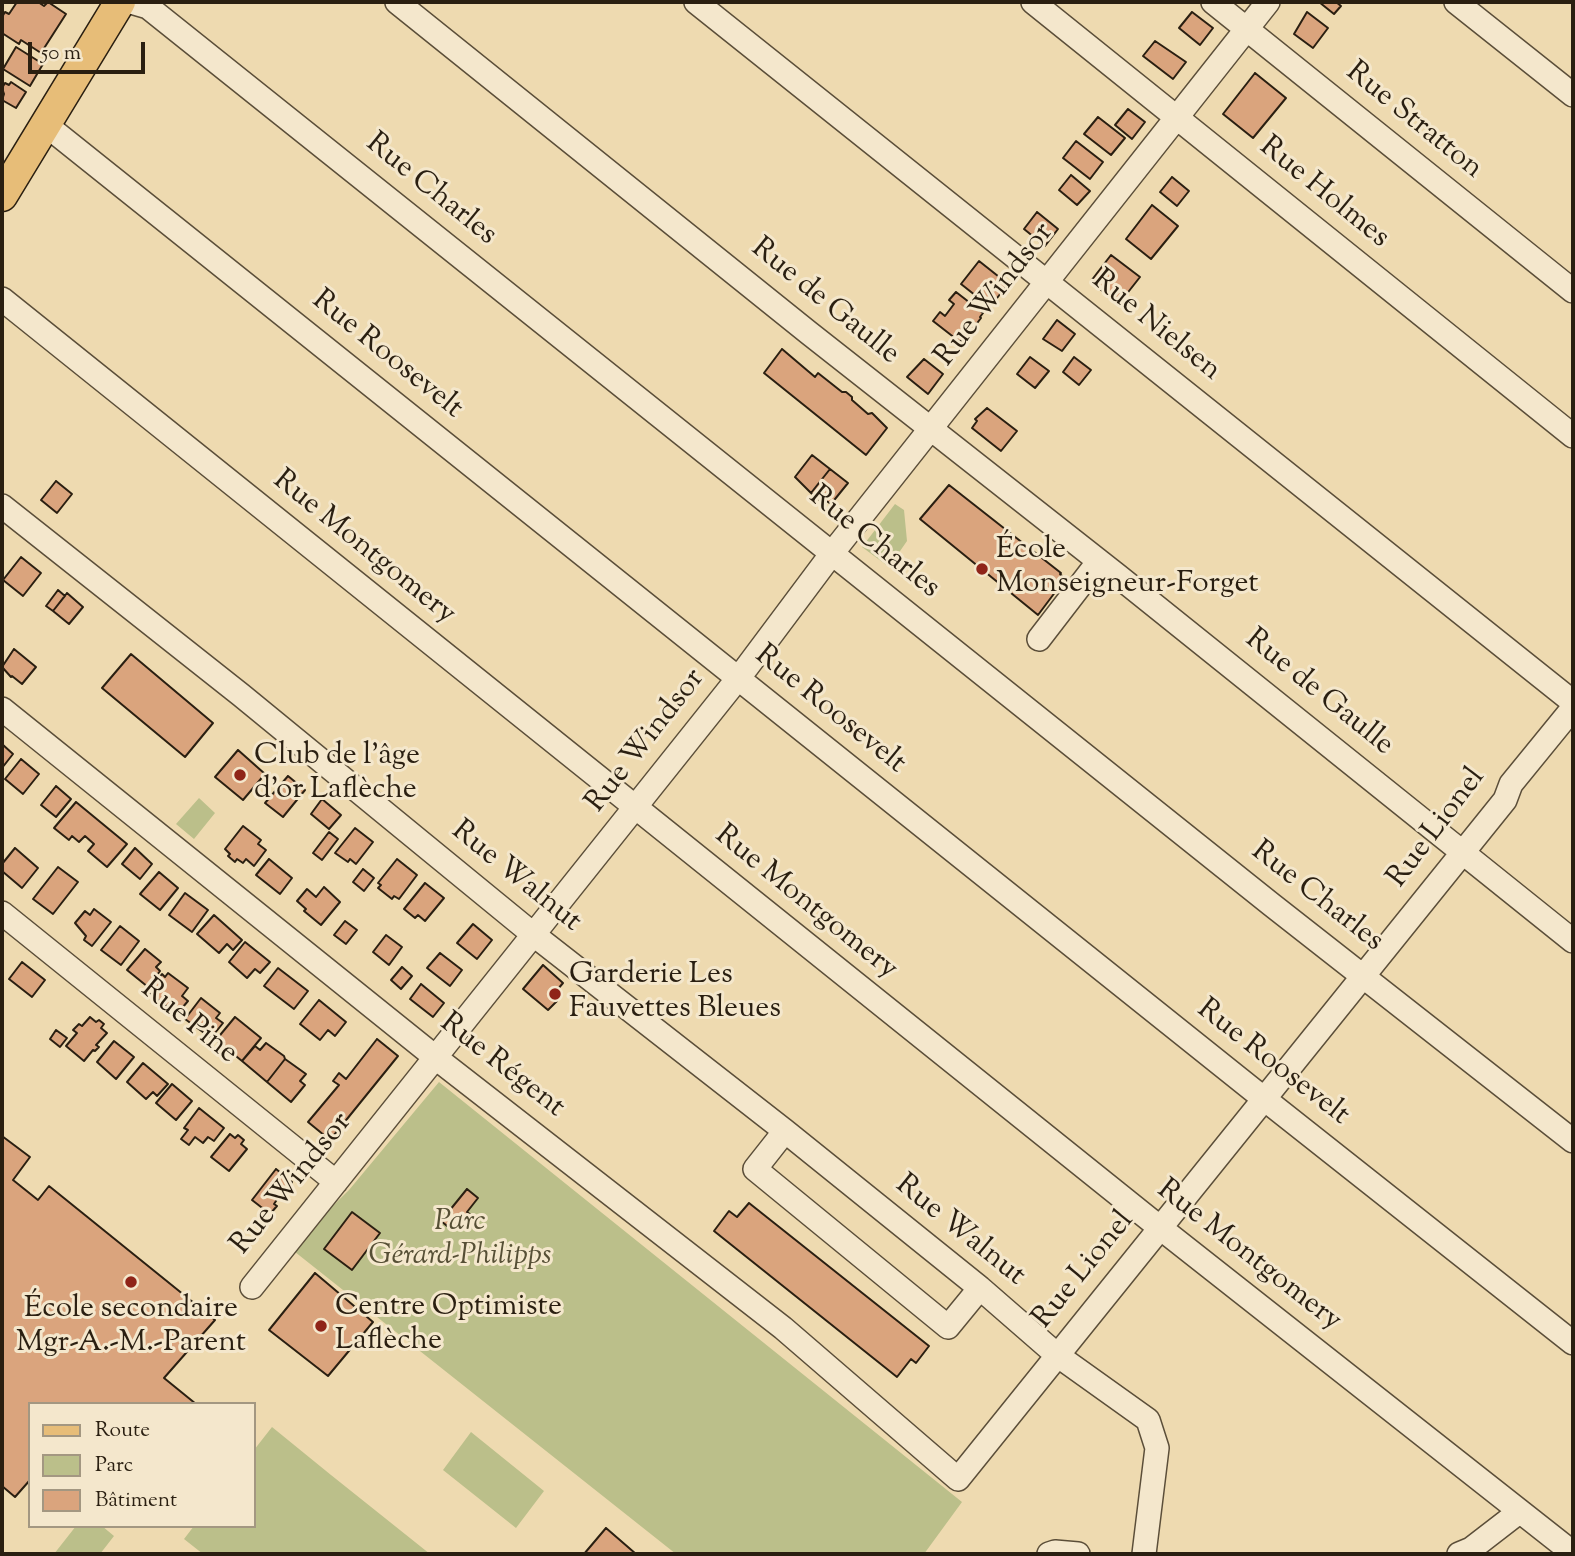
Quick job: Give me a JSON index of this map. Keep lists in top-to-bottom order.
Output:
{
  "streets": {
    "street": [
      "Rue Stratton",
      "Rue Charles",
      "Rue Holmes",
      "Rue Windsor",
      "Rue de Gaulle",
      "Rue Nielsen",
      "Rue Roosevelt",
      "Rue Montgomery",
      "Rue Lionel",
      "Rue Walnut",
      "Rue Pine",
      "Rue Régent"
    ]
  },
  "crossings": [
    ["Rue Stratton", "Rue Windsor"],
    ["Rue Charles", "Rue Windsor"],
    ["Rue Charles", "Rue Lionel"],
    ["Rue Holmes", "Rue Windsor"],
    ["Rue Windsor", "Rue de Gaulle"],
    ["Rue Windsor", "Rue Nielsen"],
    ["Rue Windsor", "Rue Roosevelt"],
    ["Rue Windsor", "Rue Montgomery"],
    ["Rue Windsor", "Rue Walnut"],
    ["Rue Windsor", "Rue Pine"],
    ["Rue Windsor", "Rue Régent"],
    ["Rue de Gaulle", "Rue Lionel"],
    ["Rue Roosevelt", "Rue Lionel"],
    ["Rue Montgomery", "Rue Lionel"],
    ["Rue Lionel", "Rue Walnut"],
    ["Rue Lionel", "Rue Régent"]
  ],
  "parks": ["Parc Gérard-Philipps"],
  "places": [
    "École Monseigneur-Forget",
    "Club de l'âge d'or Laflèche",
    "Garderie Les Fauvettes Bleues",
    "École secondaire Mgr-A.-M.-Parent",
    "Centre Optimiste Laflèche"
  ],
  "legend": ["Route", "Parc", "Bâtiment"],
  "scale_bar": "50 m"
}
